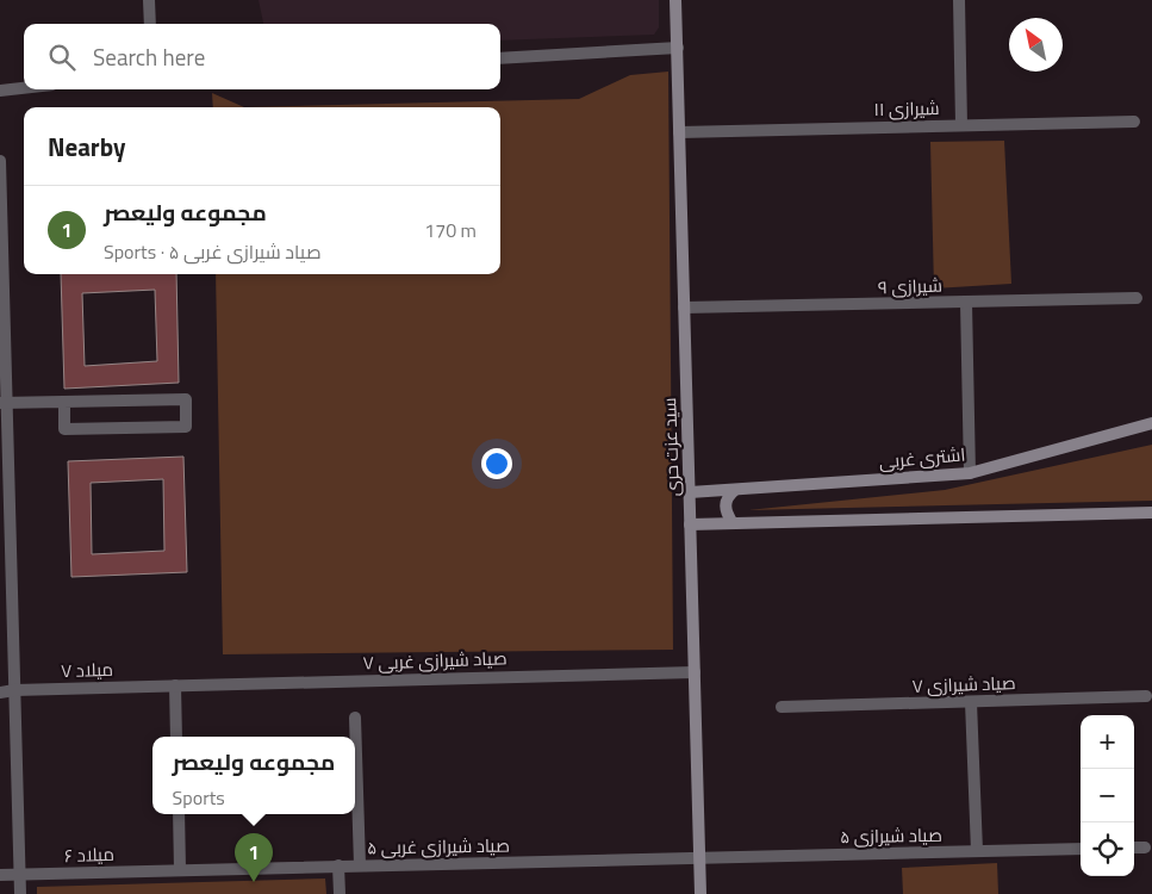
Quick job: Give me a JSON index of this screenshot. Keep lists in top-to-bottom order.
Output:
{
  "streets": {
    "street": [
      "شیرازی ۱۱",
      "شیرازی ۹",
      "سید عزت حری",
      "اشتری غربی",
      "صیاد شیرازی غربی ۷",
      "میلاد ۷",
      "صیاد شیرازی ۷",
      "صیاد شیرازی ۵",
      "صیاد شیرازی غربی ۵",
      "میلاد ۶"
    ]
  },
  "crossings": [
    ["شیرازی ۱۱", "سید عزت حری"],
    ["شیرازی ۹", "سید عزت حری"],
    ["سید عزت حری", "اشتری غربی"],
    ["سید عزت حری", "صیاد شیرازی غربی ۷"],
    ["سید عزت حری", "صیاد شیرازی ۵"],
    ["سید عزت حری", "صیاد شیرازی غربی ۵"],
    ["صیاد شیرازی غربی ۷", "میلاد ۷"],
    ["صیاد شیرازی ۵", "صیاد شیرازی غربی ۵"],
    ["صیاد شیرازی غربی ۵", "میلاد ۶"]
  ],
  "north": "top left",
  "page": {
    "search": "Search here",
    "heading": "Nearby",
    "list": [
      {
        "mark": "1",
        "name": "مجموعه ولیعصر",
        "note": "Sports · صیاد شیرازی غربی ۵",
        "value": "170 m"
      }
    ],
    "map_buttons": ["+", "−"],
    "popup": ["مجموعه ولیعصر", "Sports"],
    "pins": "1"
  }
}
